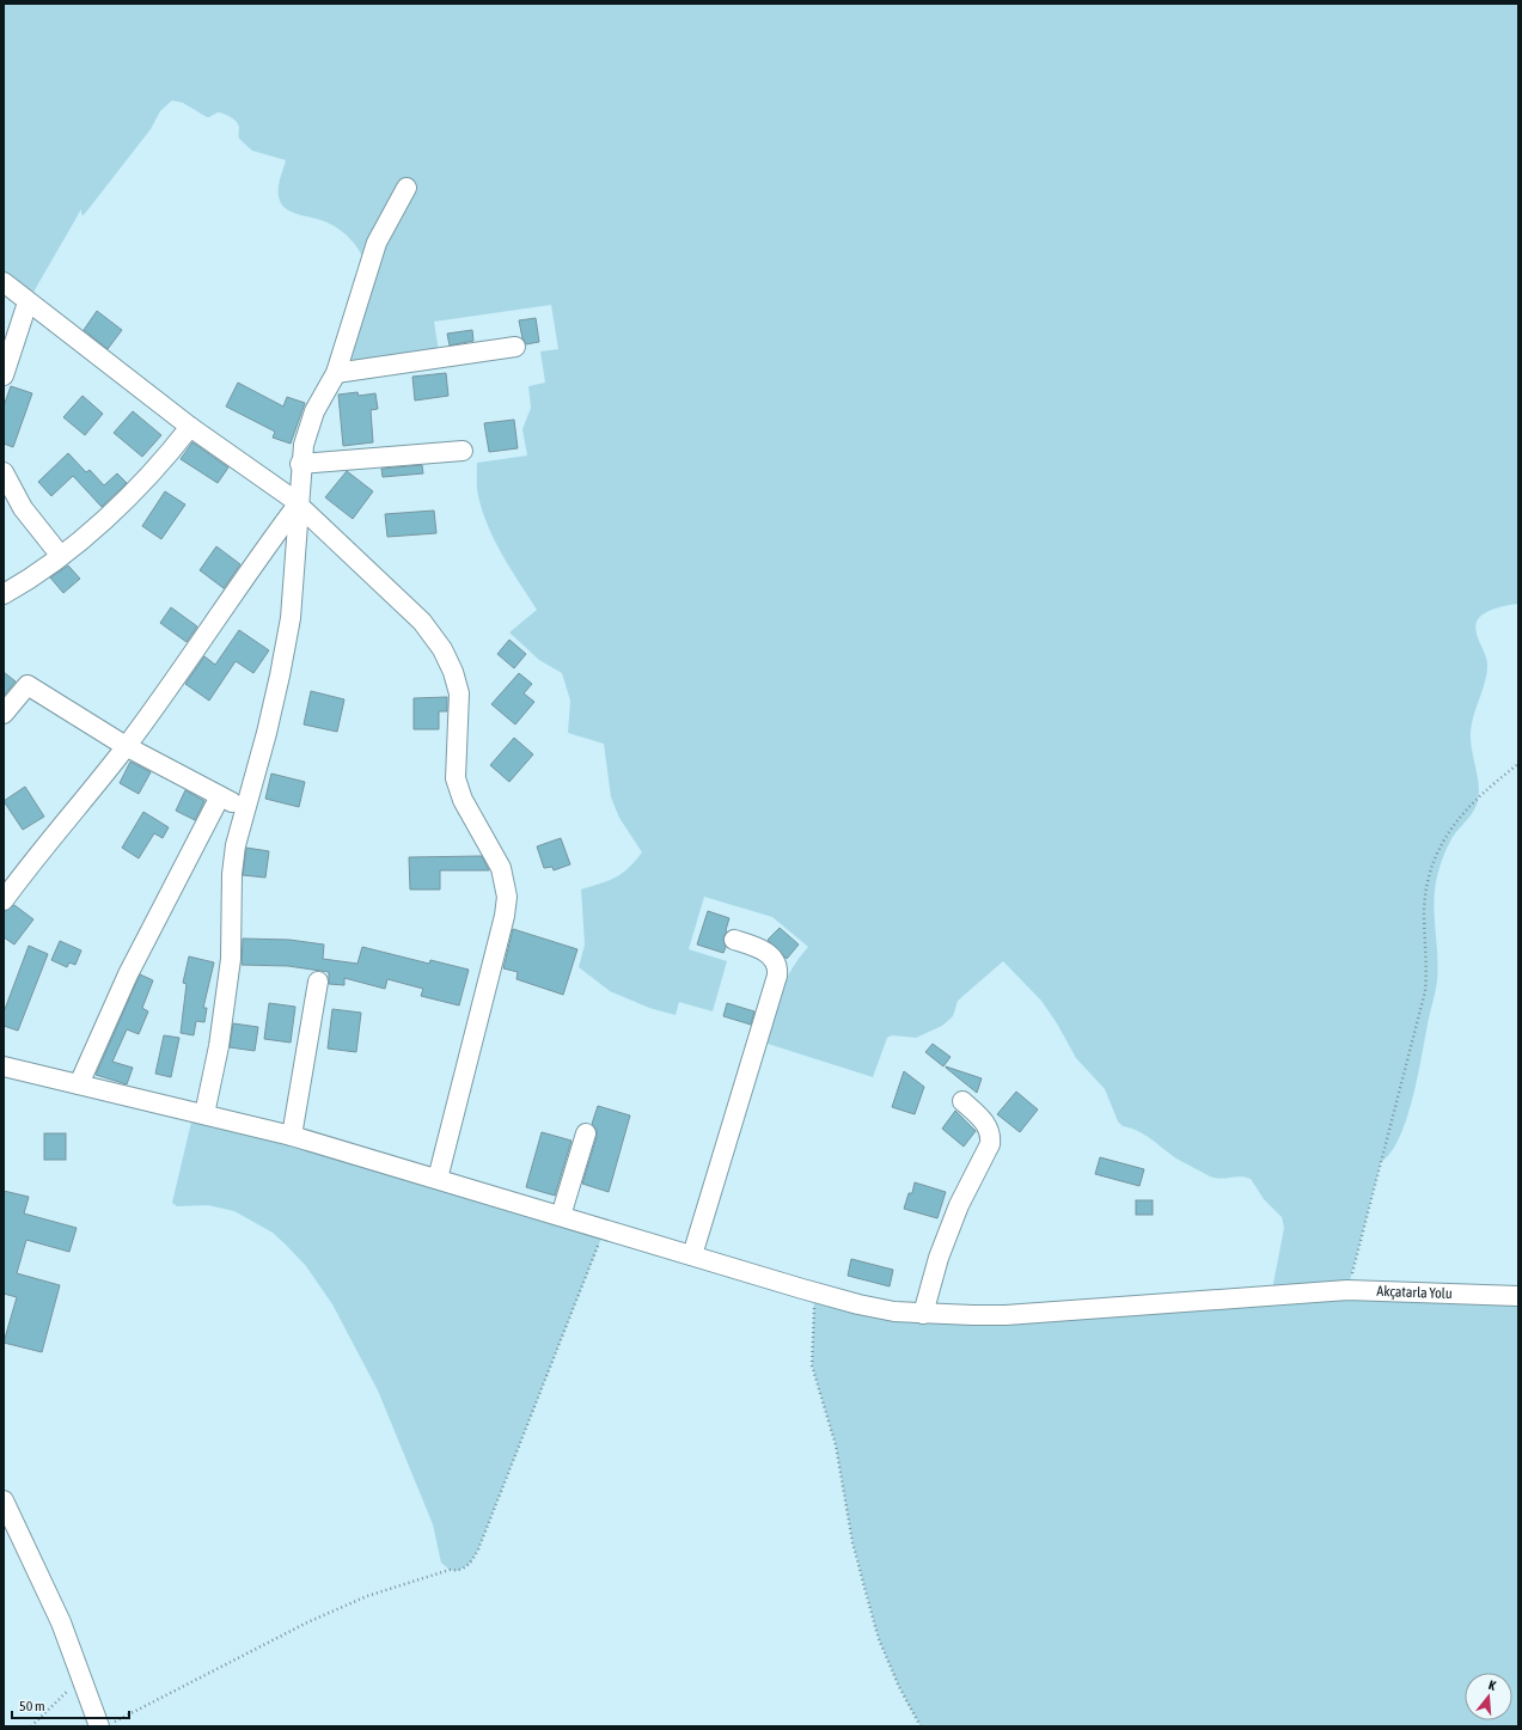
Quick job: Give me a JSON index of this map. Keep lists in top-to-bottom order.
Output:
{
  "streets": {
    "street": ["Akçatarla Yolu"]
  },
  "scale_bar": "50 m",
  "north": "top"
}
